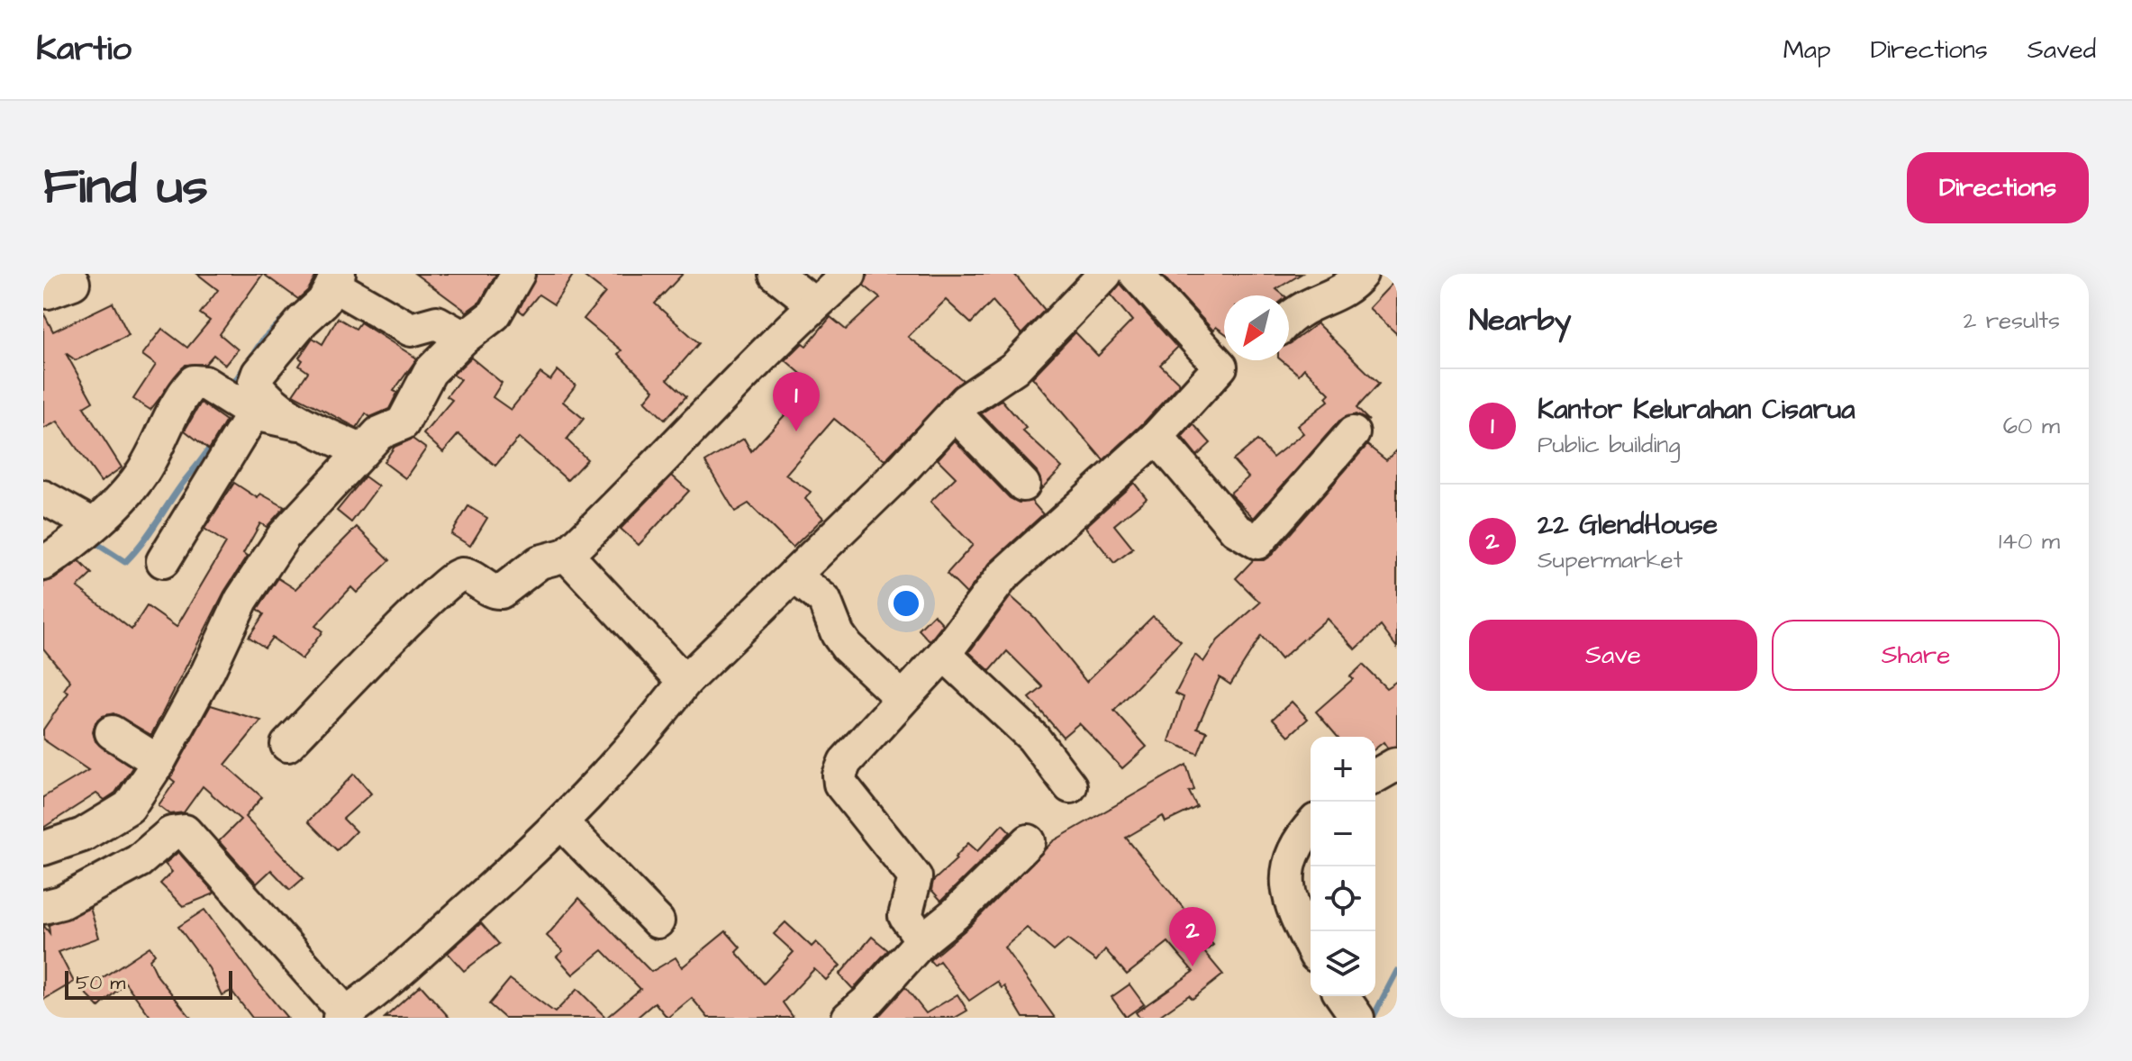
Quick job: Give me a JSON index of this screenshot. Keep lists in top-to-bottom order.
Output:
{
  "scale_bar": "50 m",
  "north": "bottom left",
  "page": {
    "header": "Kartio",
    "nav": ["Map", "Directions", "Saved"],
    "title": "Find us",
    "buttons": [
      "Directions",
      ["Save", "Share"]
    ],
    "heading": ["Nearby", "2 results"],
    "list": [
      {
        "mark": "1",
        "name": "Kantor Kelurahan Cisarua",
        "note": "Public building",
        "value": "60 m"
      },
      {
        "mark": "2",
        "name": "22 GlendHouse",
        "note": "Supermarket",
        "value": "140 m"
      }
    ],
    "pins": ["1", "2"],
    "map_buttons": ["+", "−"],
    "scale": "50 m"
  }
}
